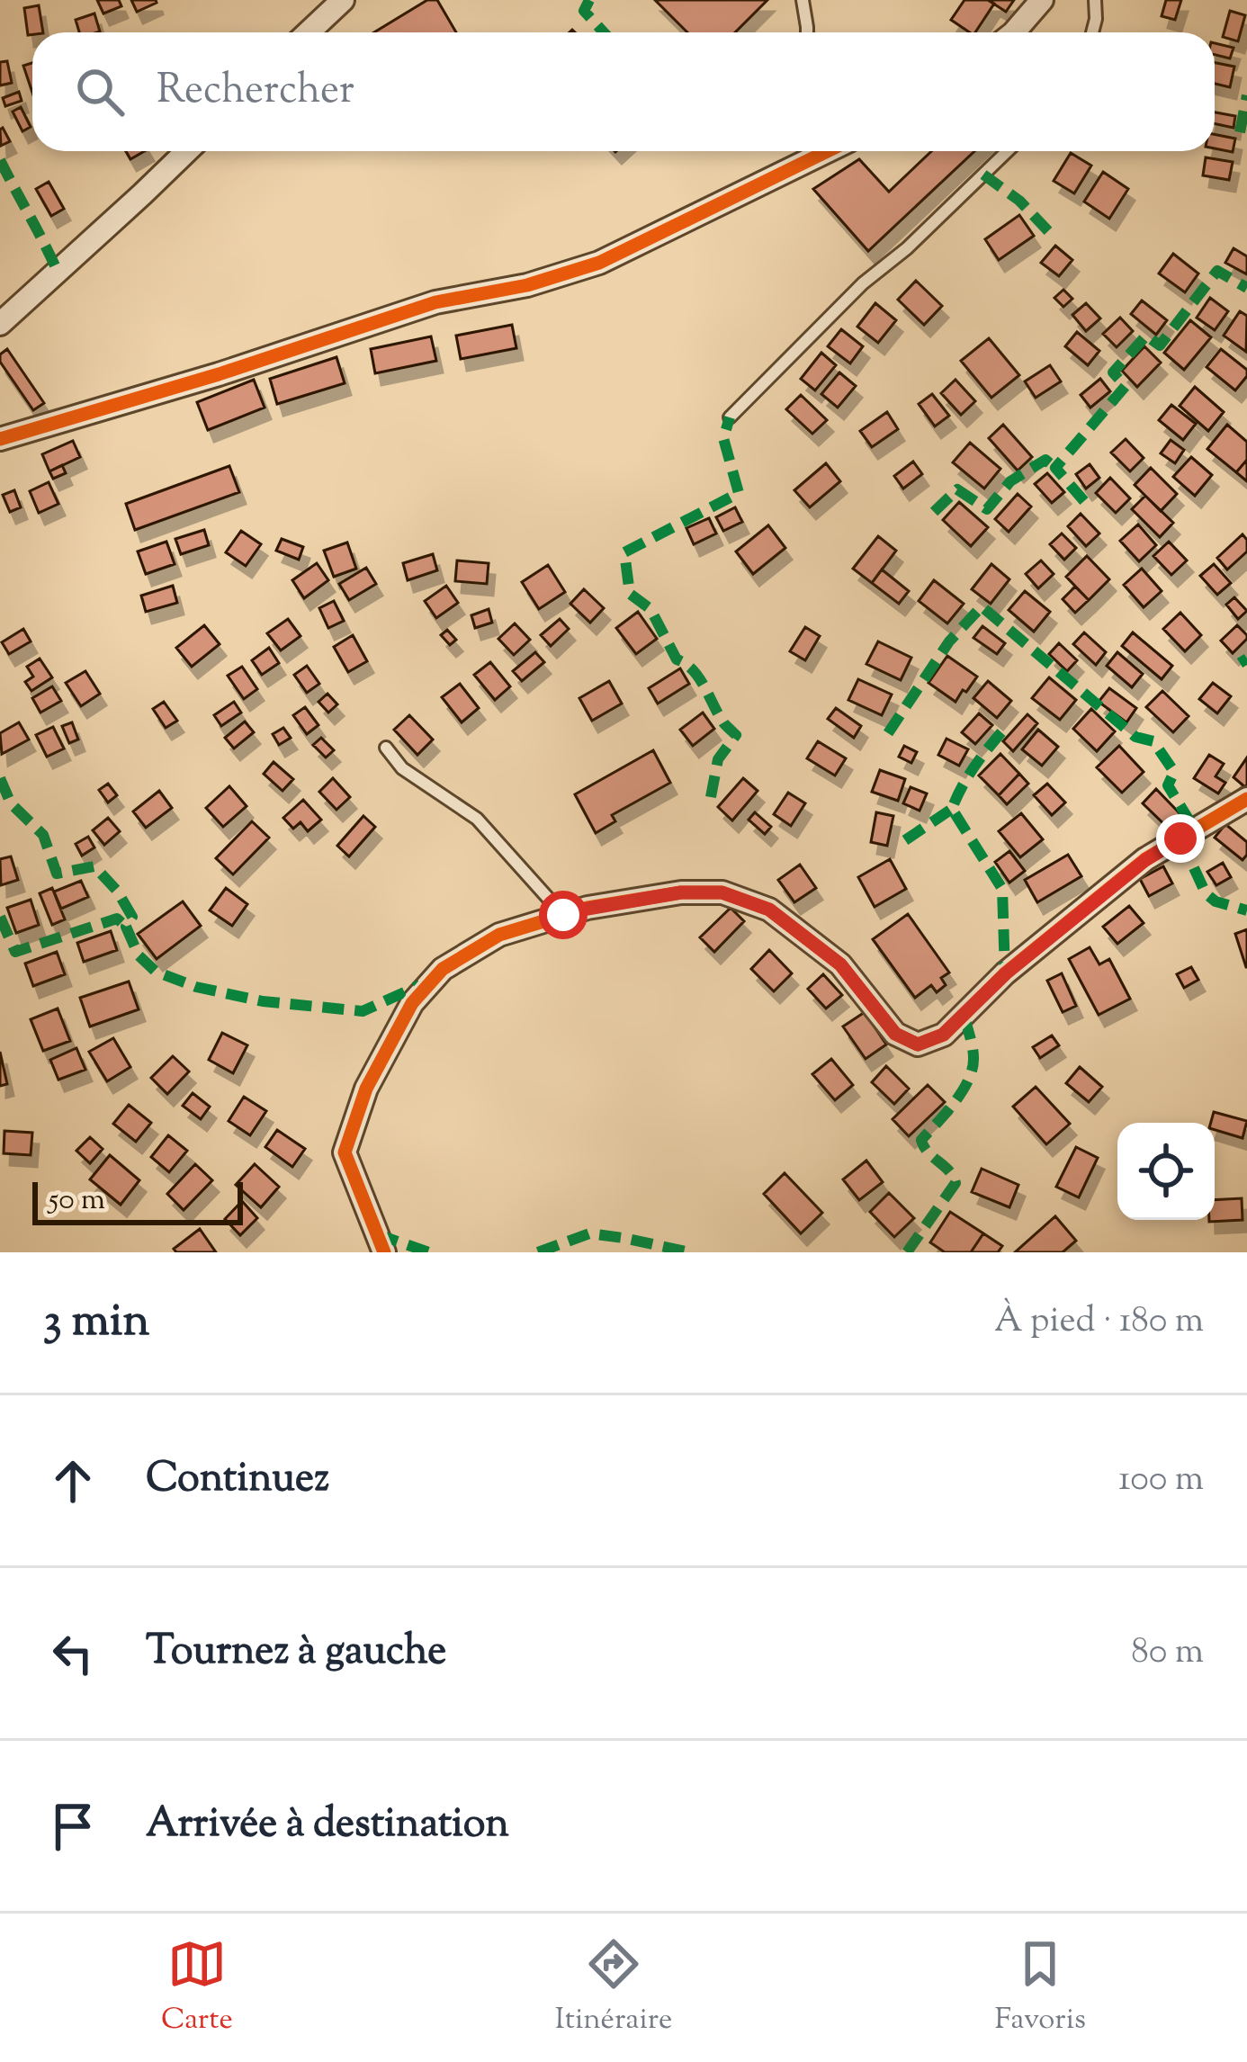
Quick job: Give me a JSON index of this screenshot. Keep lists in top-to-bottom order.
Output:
{
  "scale_bar": "50 m",
  "page": {
    "search": "Rechercher",
    "scale": "50 m",
    "heading": ["3 min", "À pied · 180 m"],
    "list": [
      ["Continuez", "100 m"],
      ["Tournez à gauche", "80 m"],
      "Arrivée à destination"
    ],
    "nav": ["Carte", "Itinéraire", "Favoris"]
  }
}
